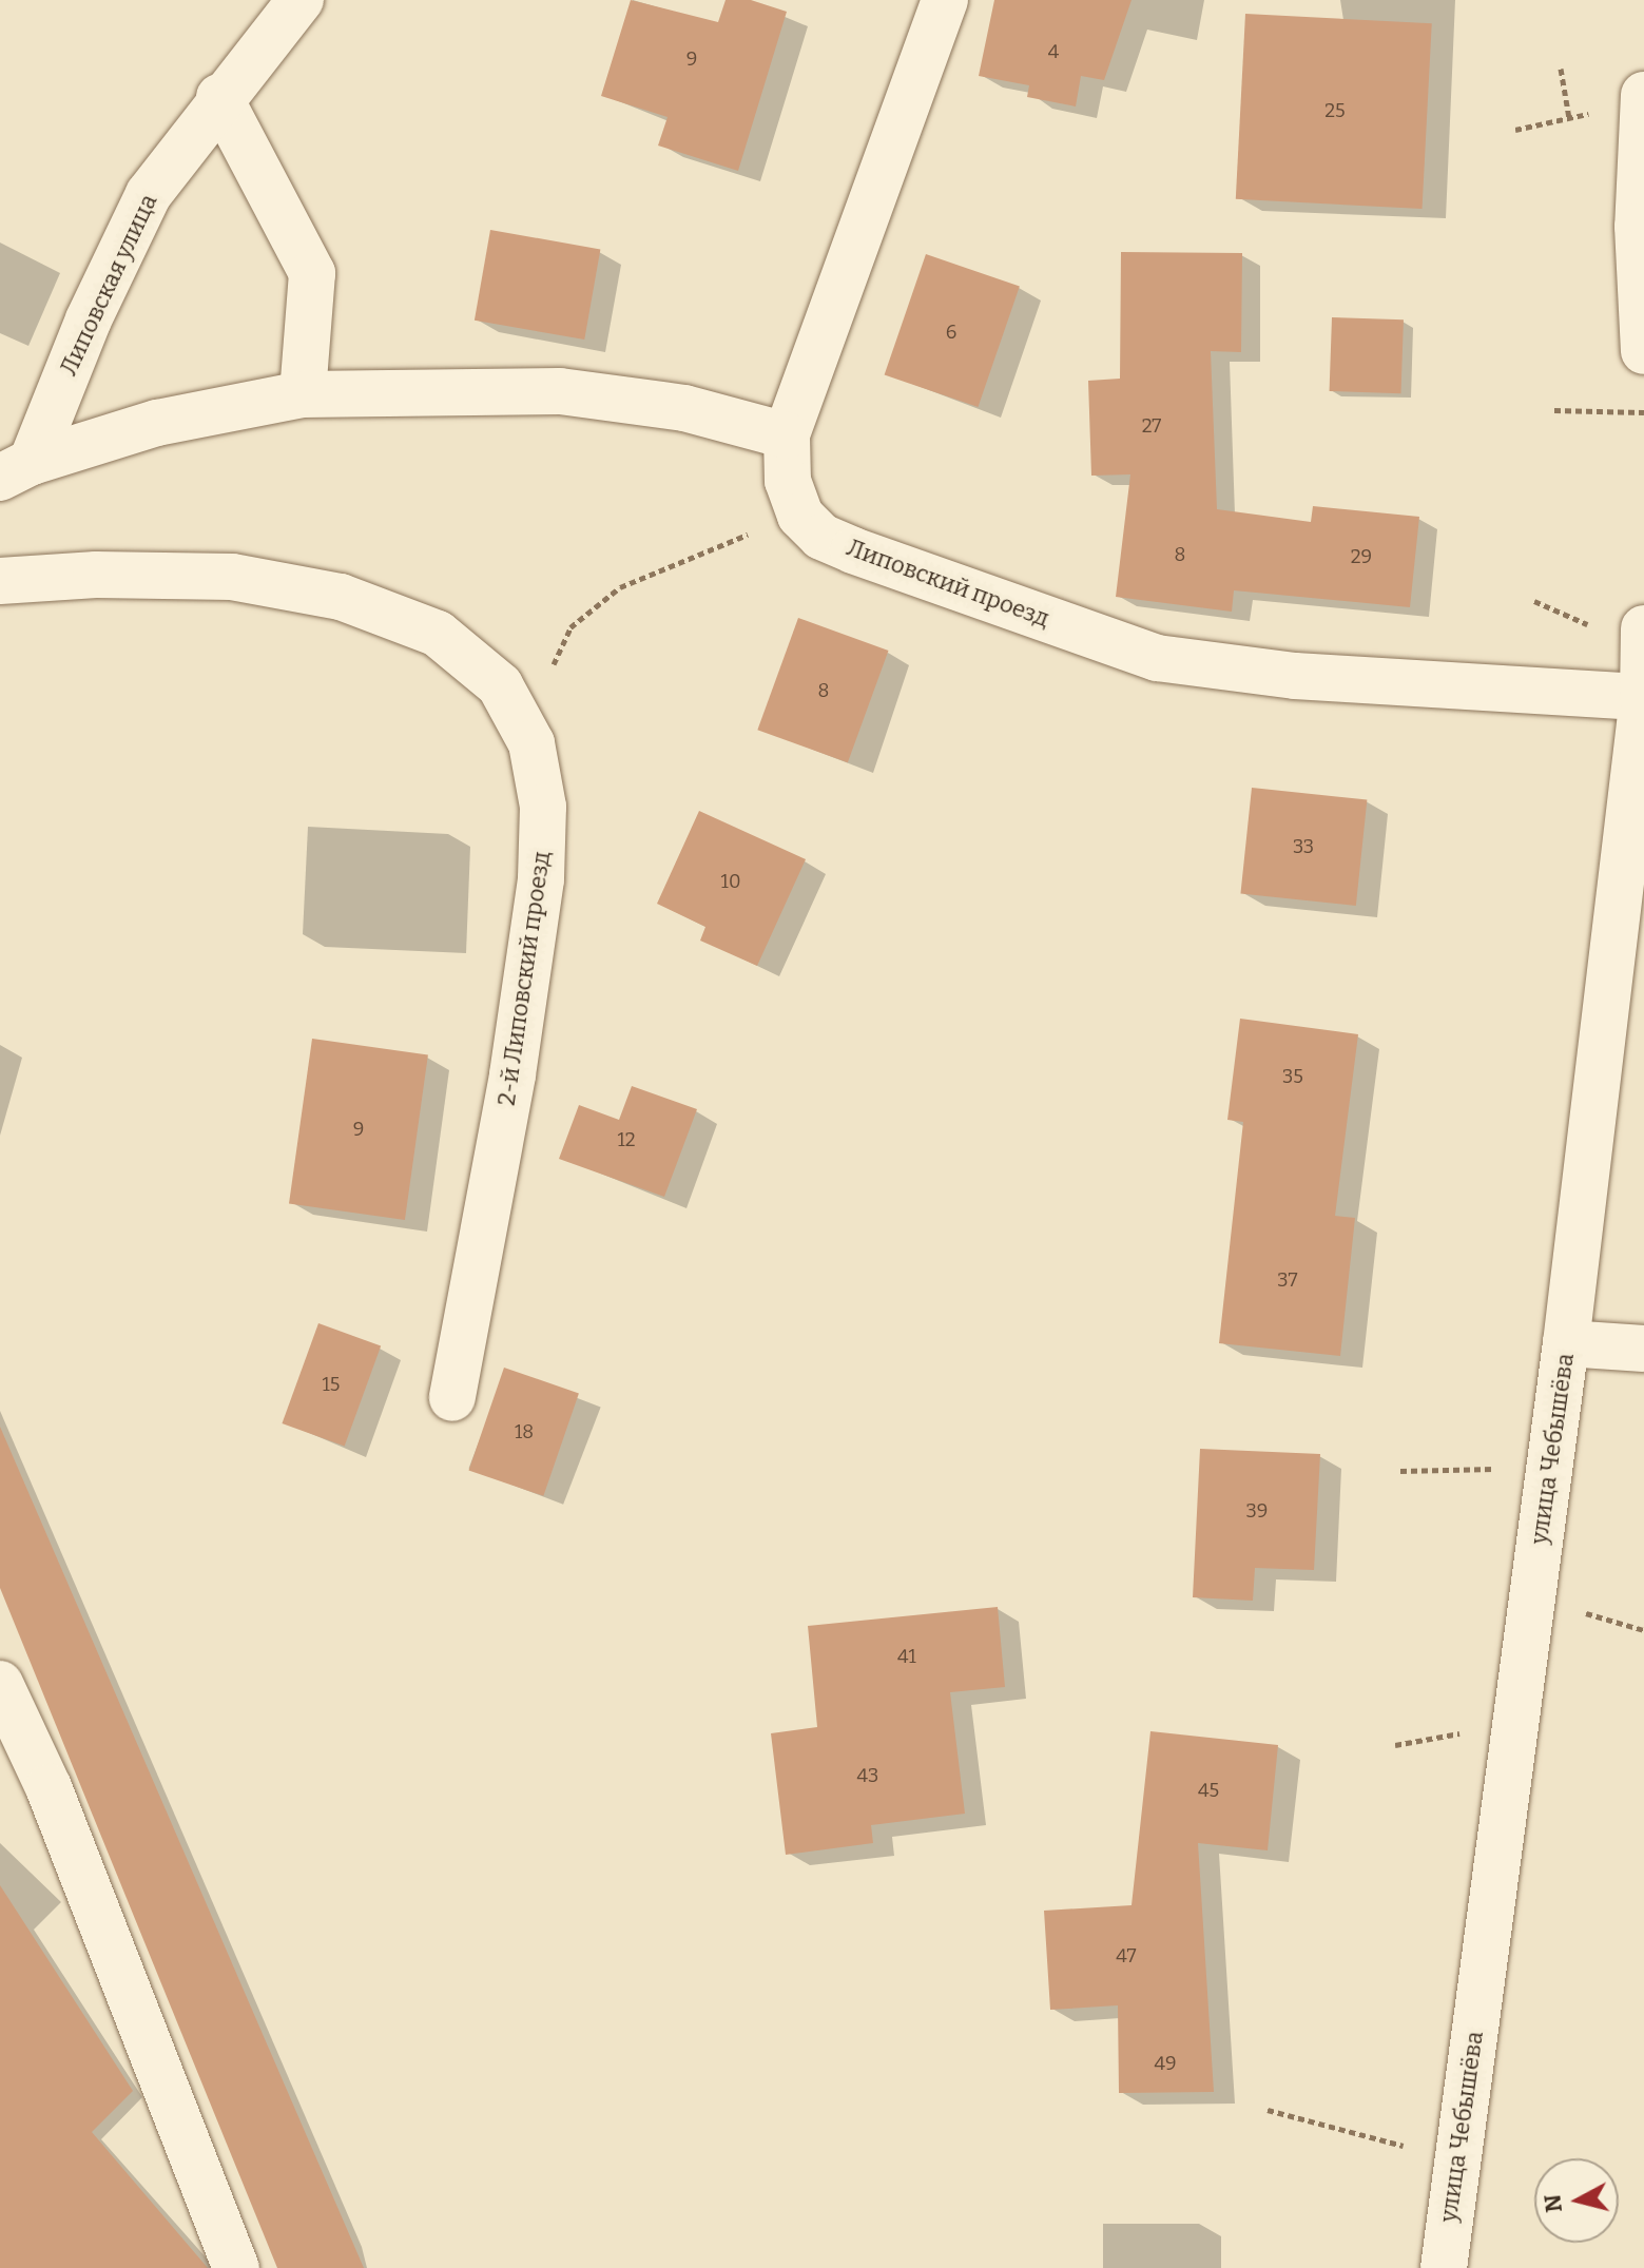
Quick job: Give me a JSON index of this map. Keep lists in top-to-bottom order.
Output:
{
  "streets": {
    "street": [
      "Липовская улица",
      "Липовский проезд",
      "2-й Липовский проезд",
      "улица Чебышёва"
    ]
  },
  "crossings": [
    ["Липовский проезд", "улица Чебышёва"]
  ],
  "house_numbers": [
    "4",
    "9",
    "25",
    "6",
    "27",
    "8",
    "29",
    "8",
    "33",
    "10",
    "35",
    "9",
    "12",
    "37",
    "15",
    "18",
    "39",
    "41",
    "43",
    "45",
    "47",
    "49"
  ],
  "north": "left"
}
